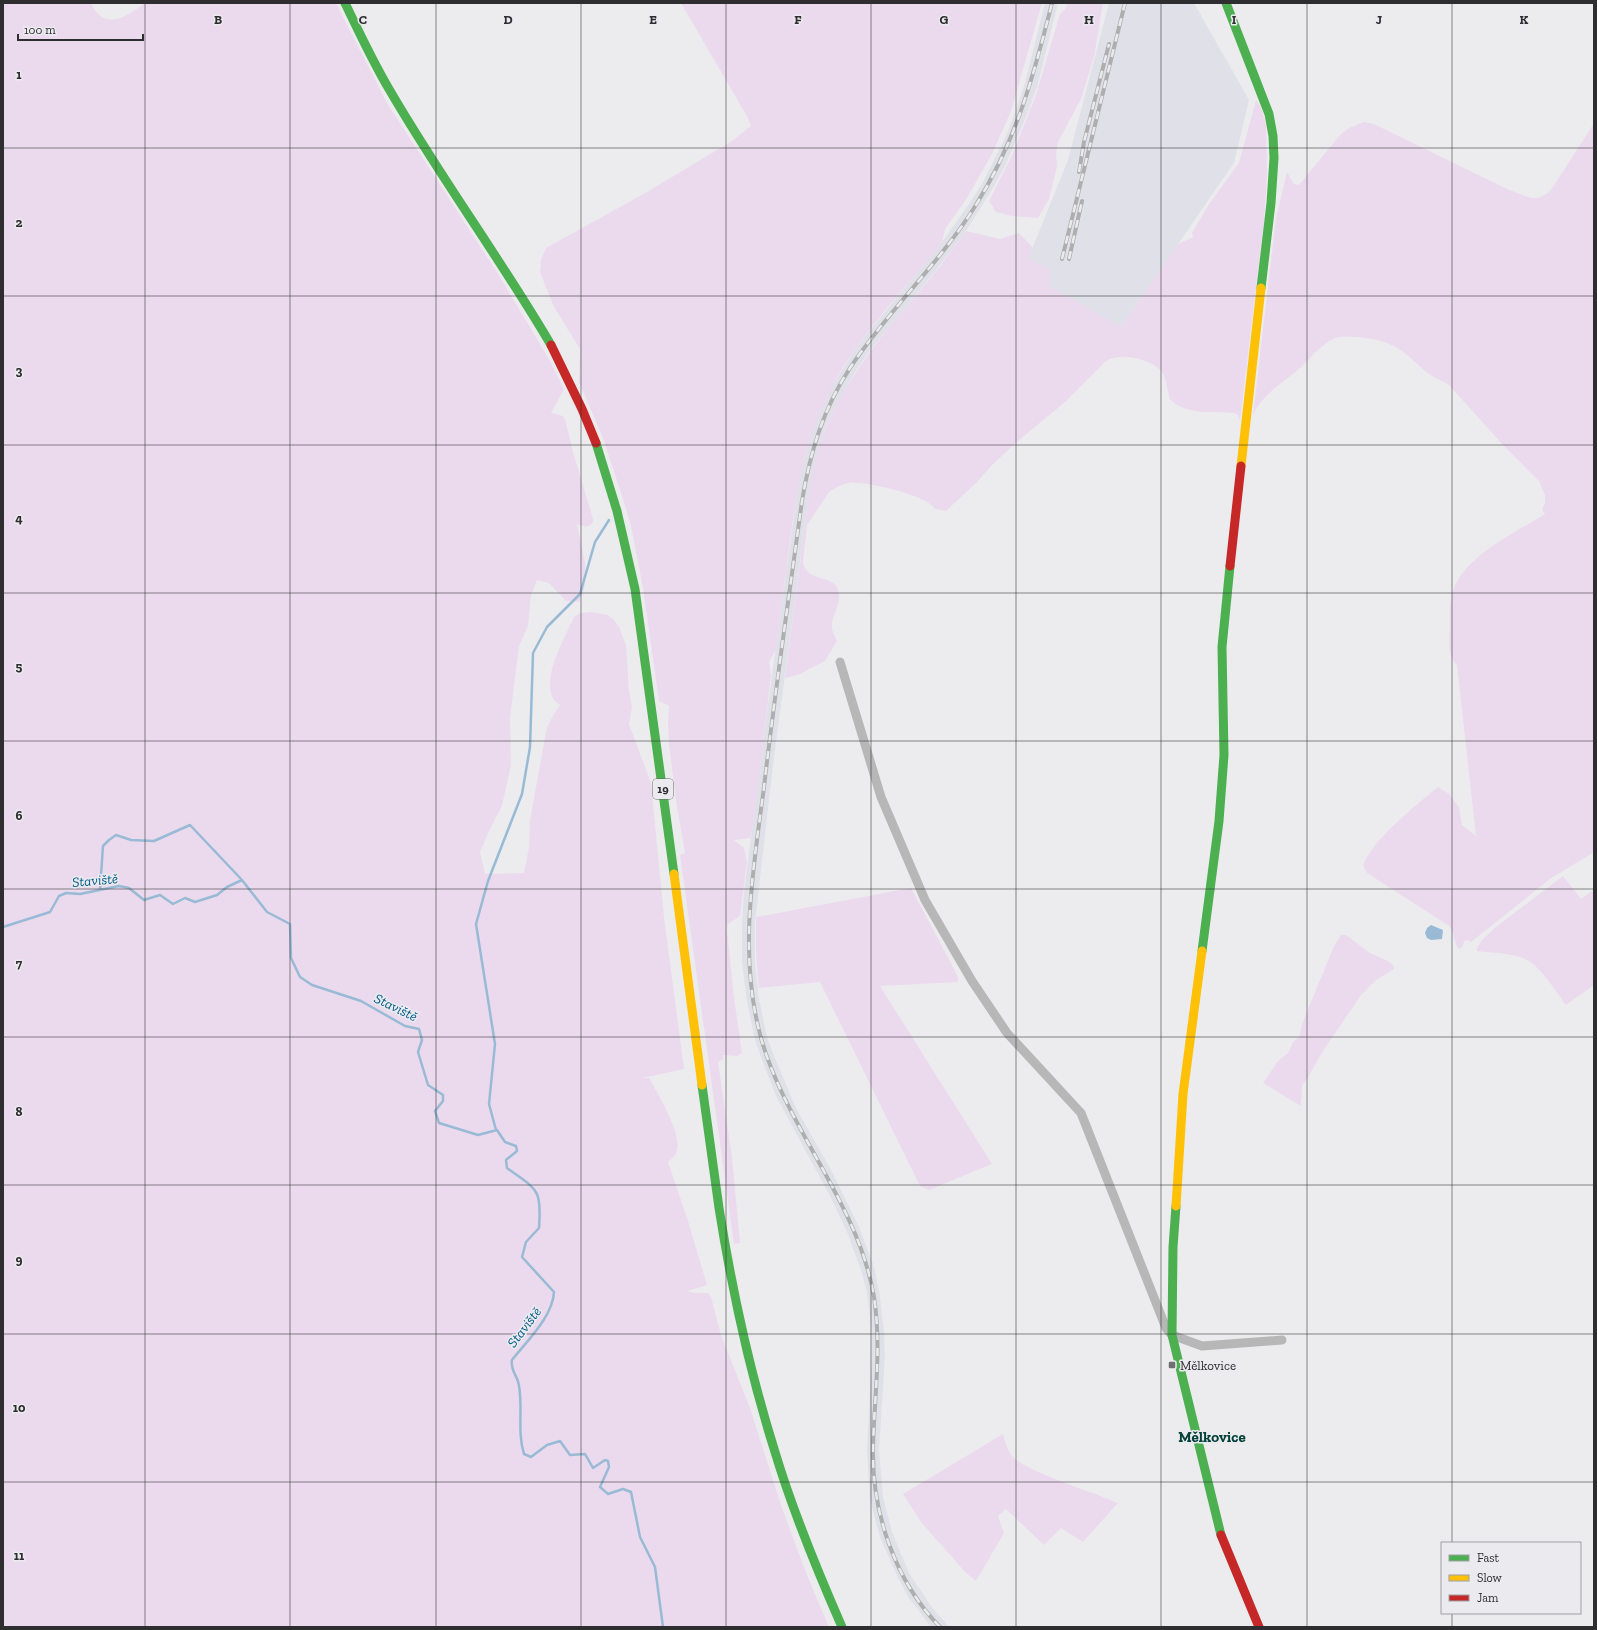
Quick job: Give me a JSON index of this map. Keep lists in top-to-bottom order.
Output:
{
  "streets": {
    "main road": ["19"]
  },
  "districts": ["Mělkovice"],
  "water": ["Staviště"],
  "places": {
    "transit": ["Mělkovice"]
  },
  "legend": ["Fast", "Slow", "Jam"],
  "scale_bar": "100 m",
  "grid": {
    "columns": [
      "B",
      "C",
      "D",
      "E",
      "F",
      "G",
      "H",
      "I",
      "J",
      "K"
    ],
    "rows": [
      "1",
      "2",
      "3",
      "4",
      "5",
      "6",
      "7",
      "8",
      "9",
      "10",
      "11"
    ]
  }
}
